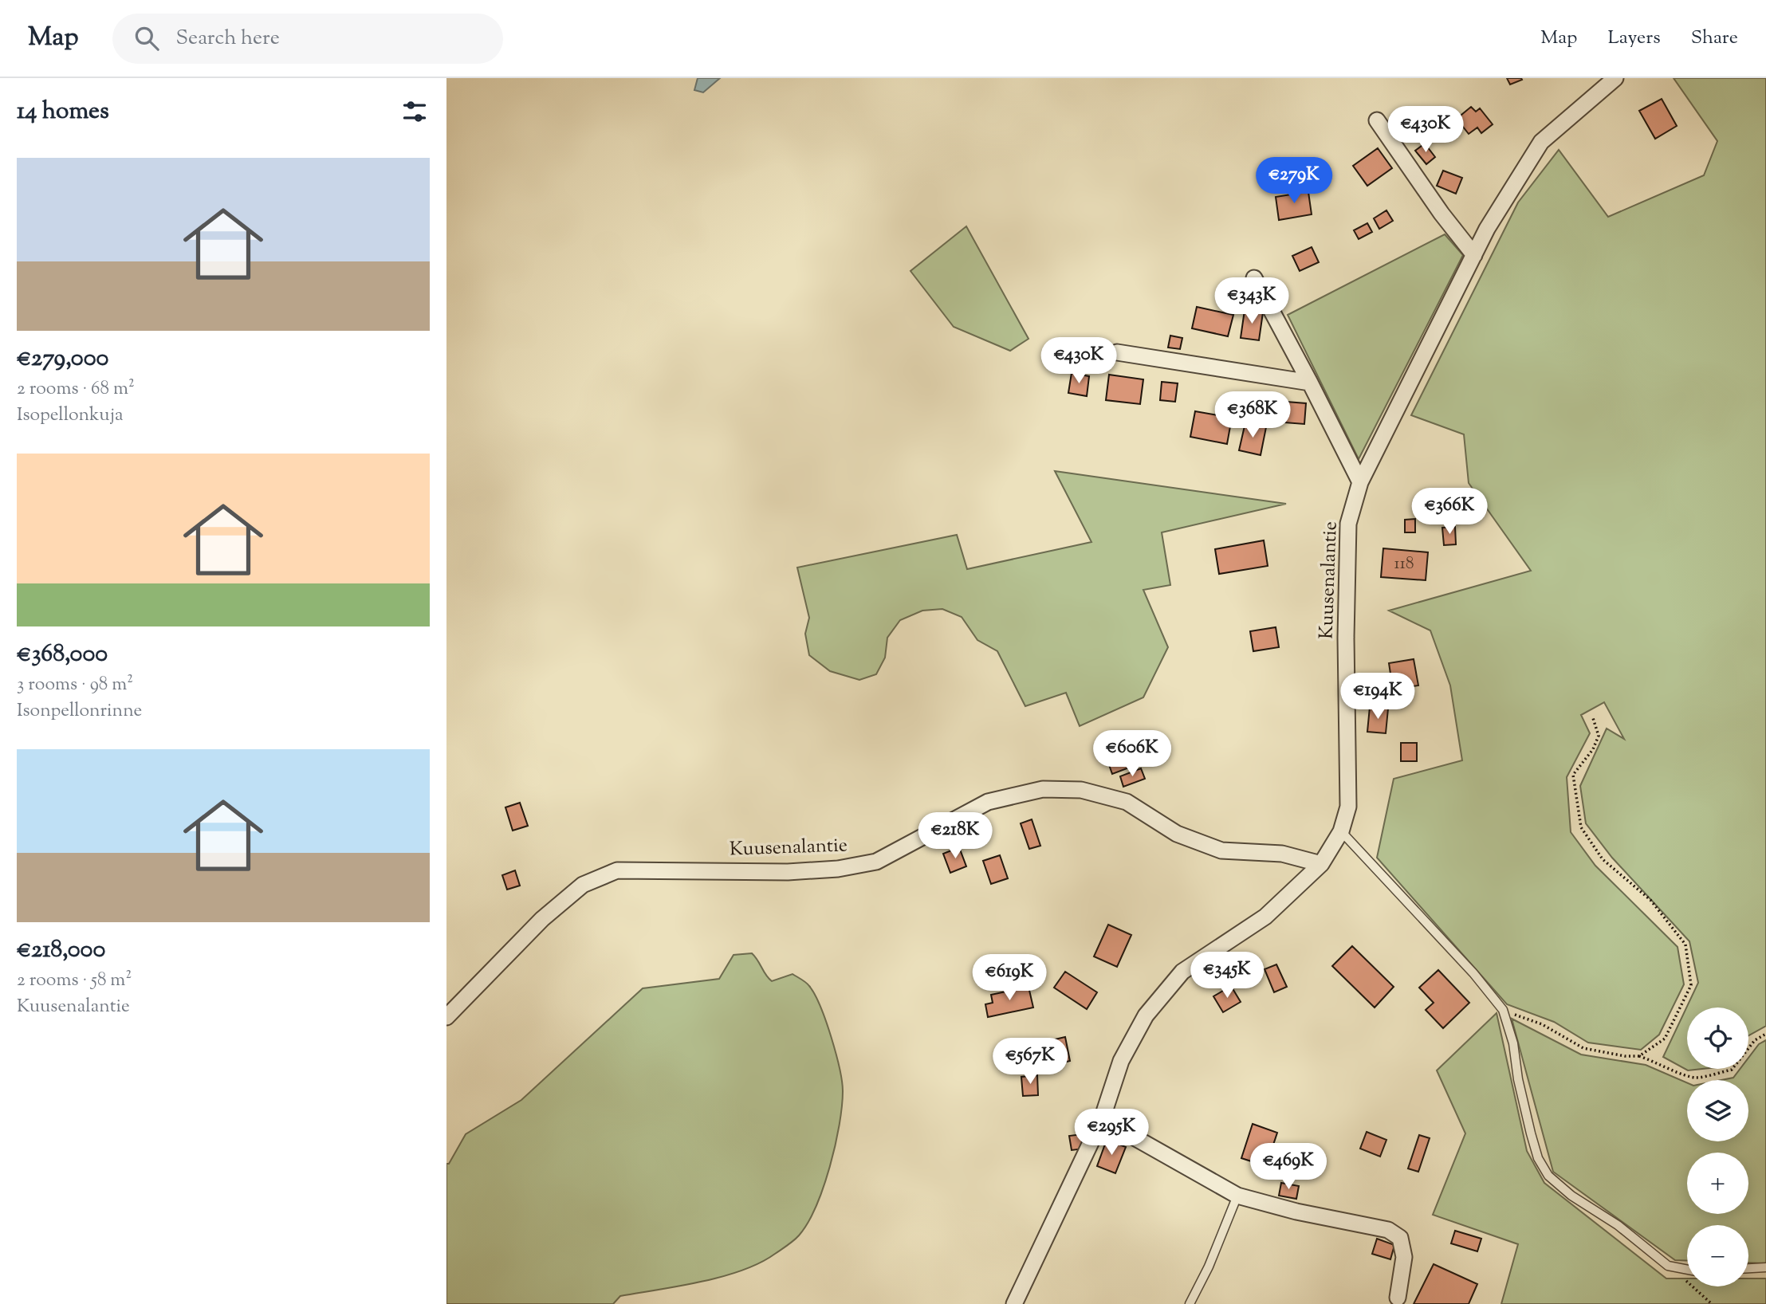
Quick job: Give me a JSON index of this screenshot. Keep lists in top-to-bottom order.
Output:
{
  "streets": {
    "street": ["Kuusenalantie"]
  },
  "house_numbers": ["118"],
  "page": {
    "header": "Map",
    "search": "Search here",
    "nav": ["Map", "Layers", "Share"],
    "heading": "14 homes",
    "price": [
      "€430K",
      "€279K",
      "€343K",
      "€430K",
      "€368K",
      "€366K",
      "€194K",
      "€606K",
      "€218K",
      "€345K",
      "€619K",
      "€567K",
      "€295K",
      "€469K"
    ],
    "list": [
      {
        "name": "€279,000",
        "note": "2 rooms · 68 m² · Isopellonkuja"
      },
      {
        "name": "€368,000",
        "note": "3 rooms · 98 m² · Isonpellonrinne"
      },
      {
        "name": "€218,000",
        "note": "2 rooms · 58 m² · Kuusenalantie"
      }
    ],
    "map_buttons": ["+", "−"]
  }
}
